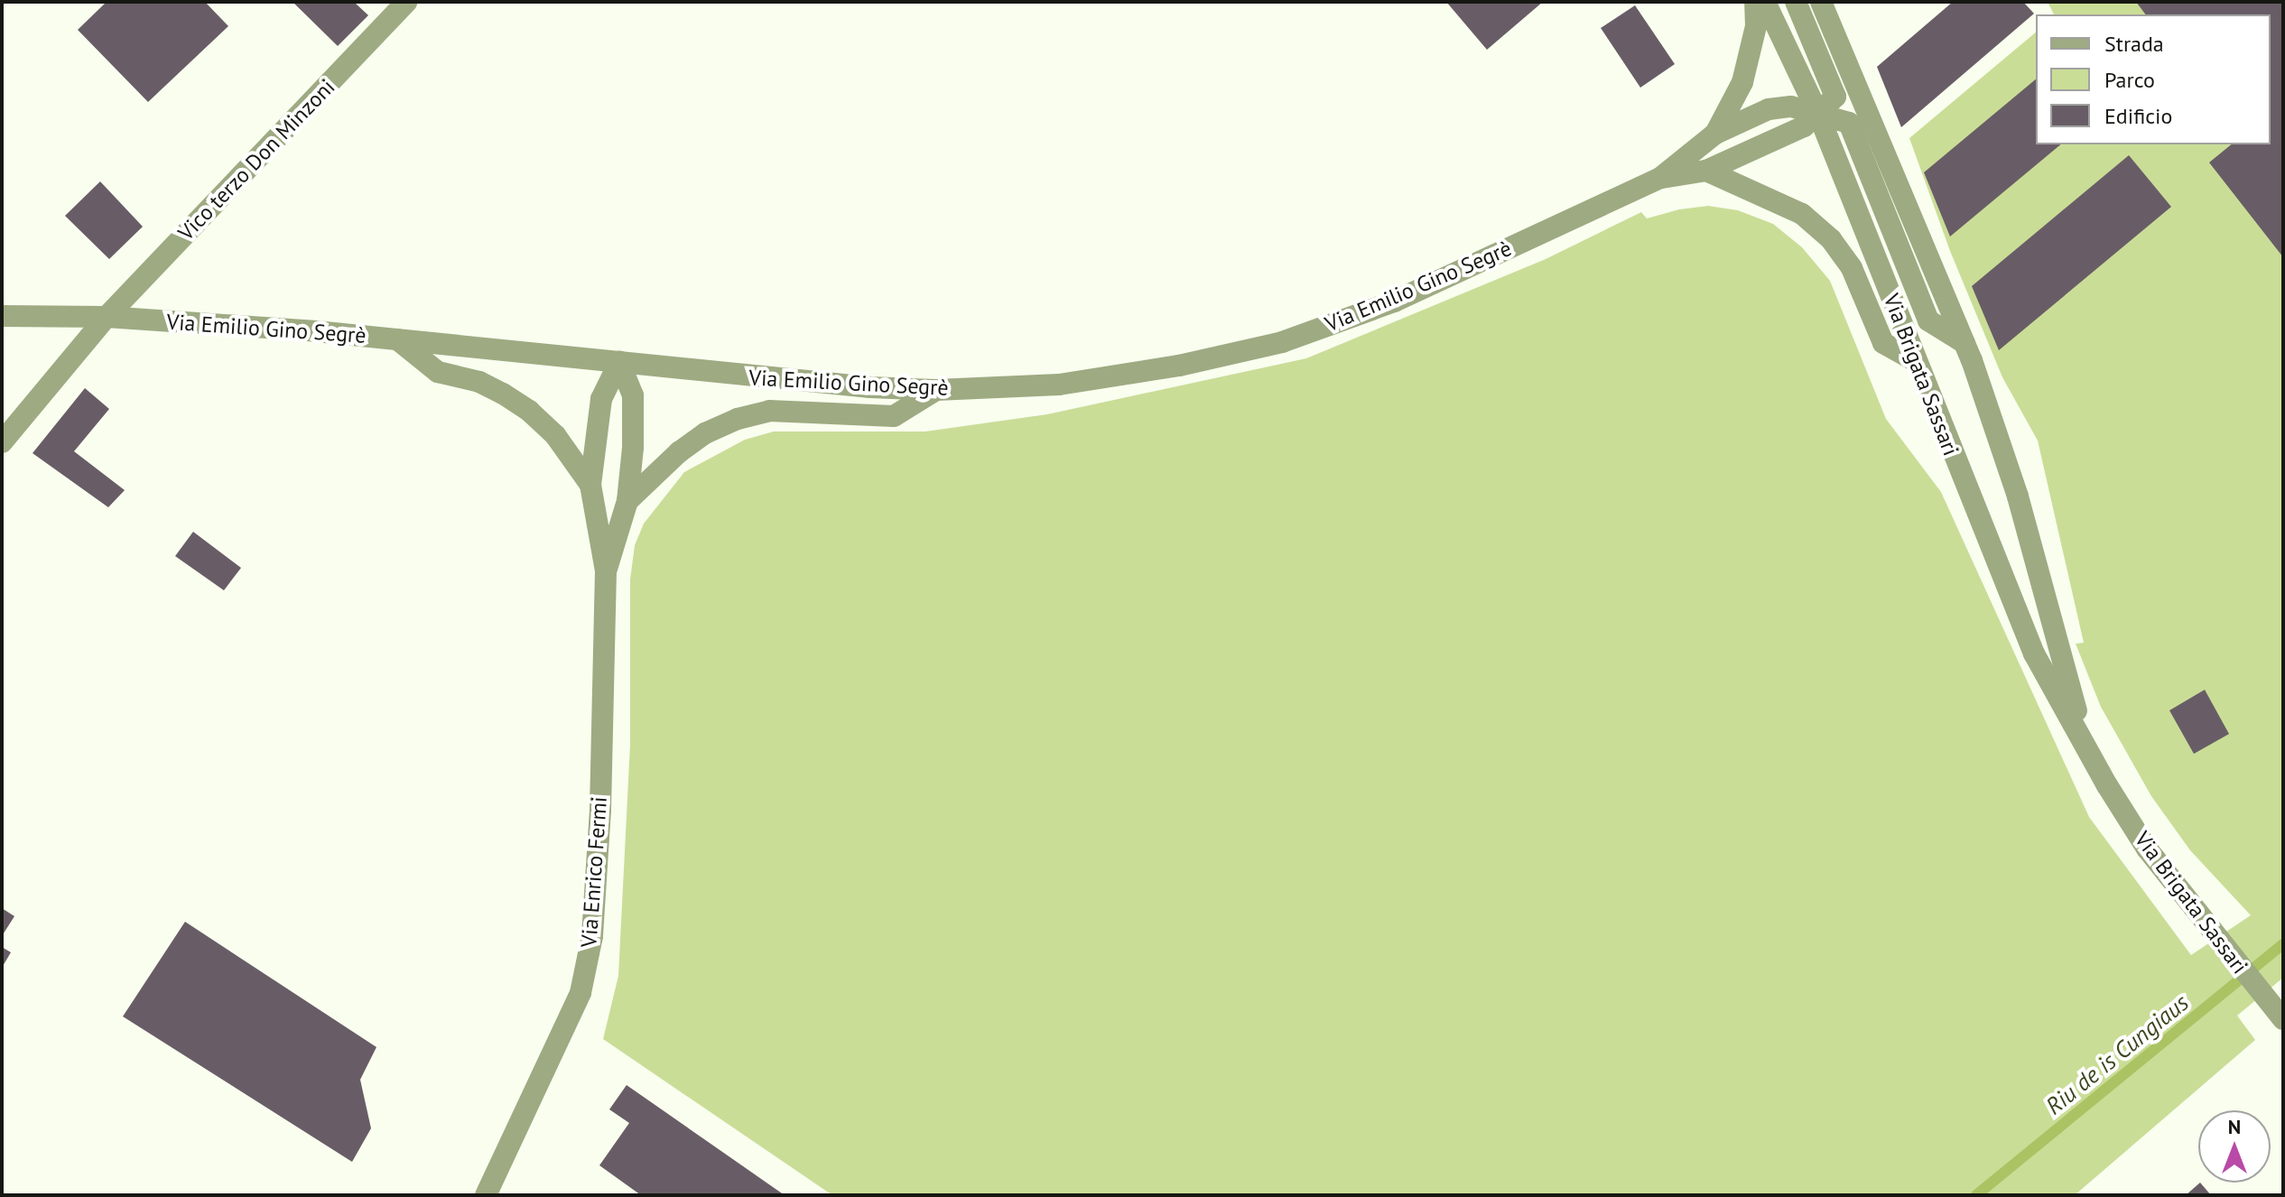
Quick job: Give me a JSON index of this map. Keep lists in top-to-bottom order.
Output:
{
  "streets": {
    "street": [
      "Vico terzo Don Minzoni",
      "Via Emilio Gino Segrè",
      "Via Brigata Sassari",
      "Via Enrico Fermi"
    ]
  },
  "crossings": [
    ["Vico terzo Don Minzoni", "Via Emilio Gino Segrè"]
  ],
  "water": ["Riu de is Cungiaus"],
  "legend": ["Strada", "Parco", "Edificio"],
  "north": "top"
}
